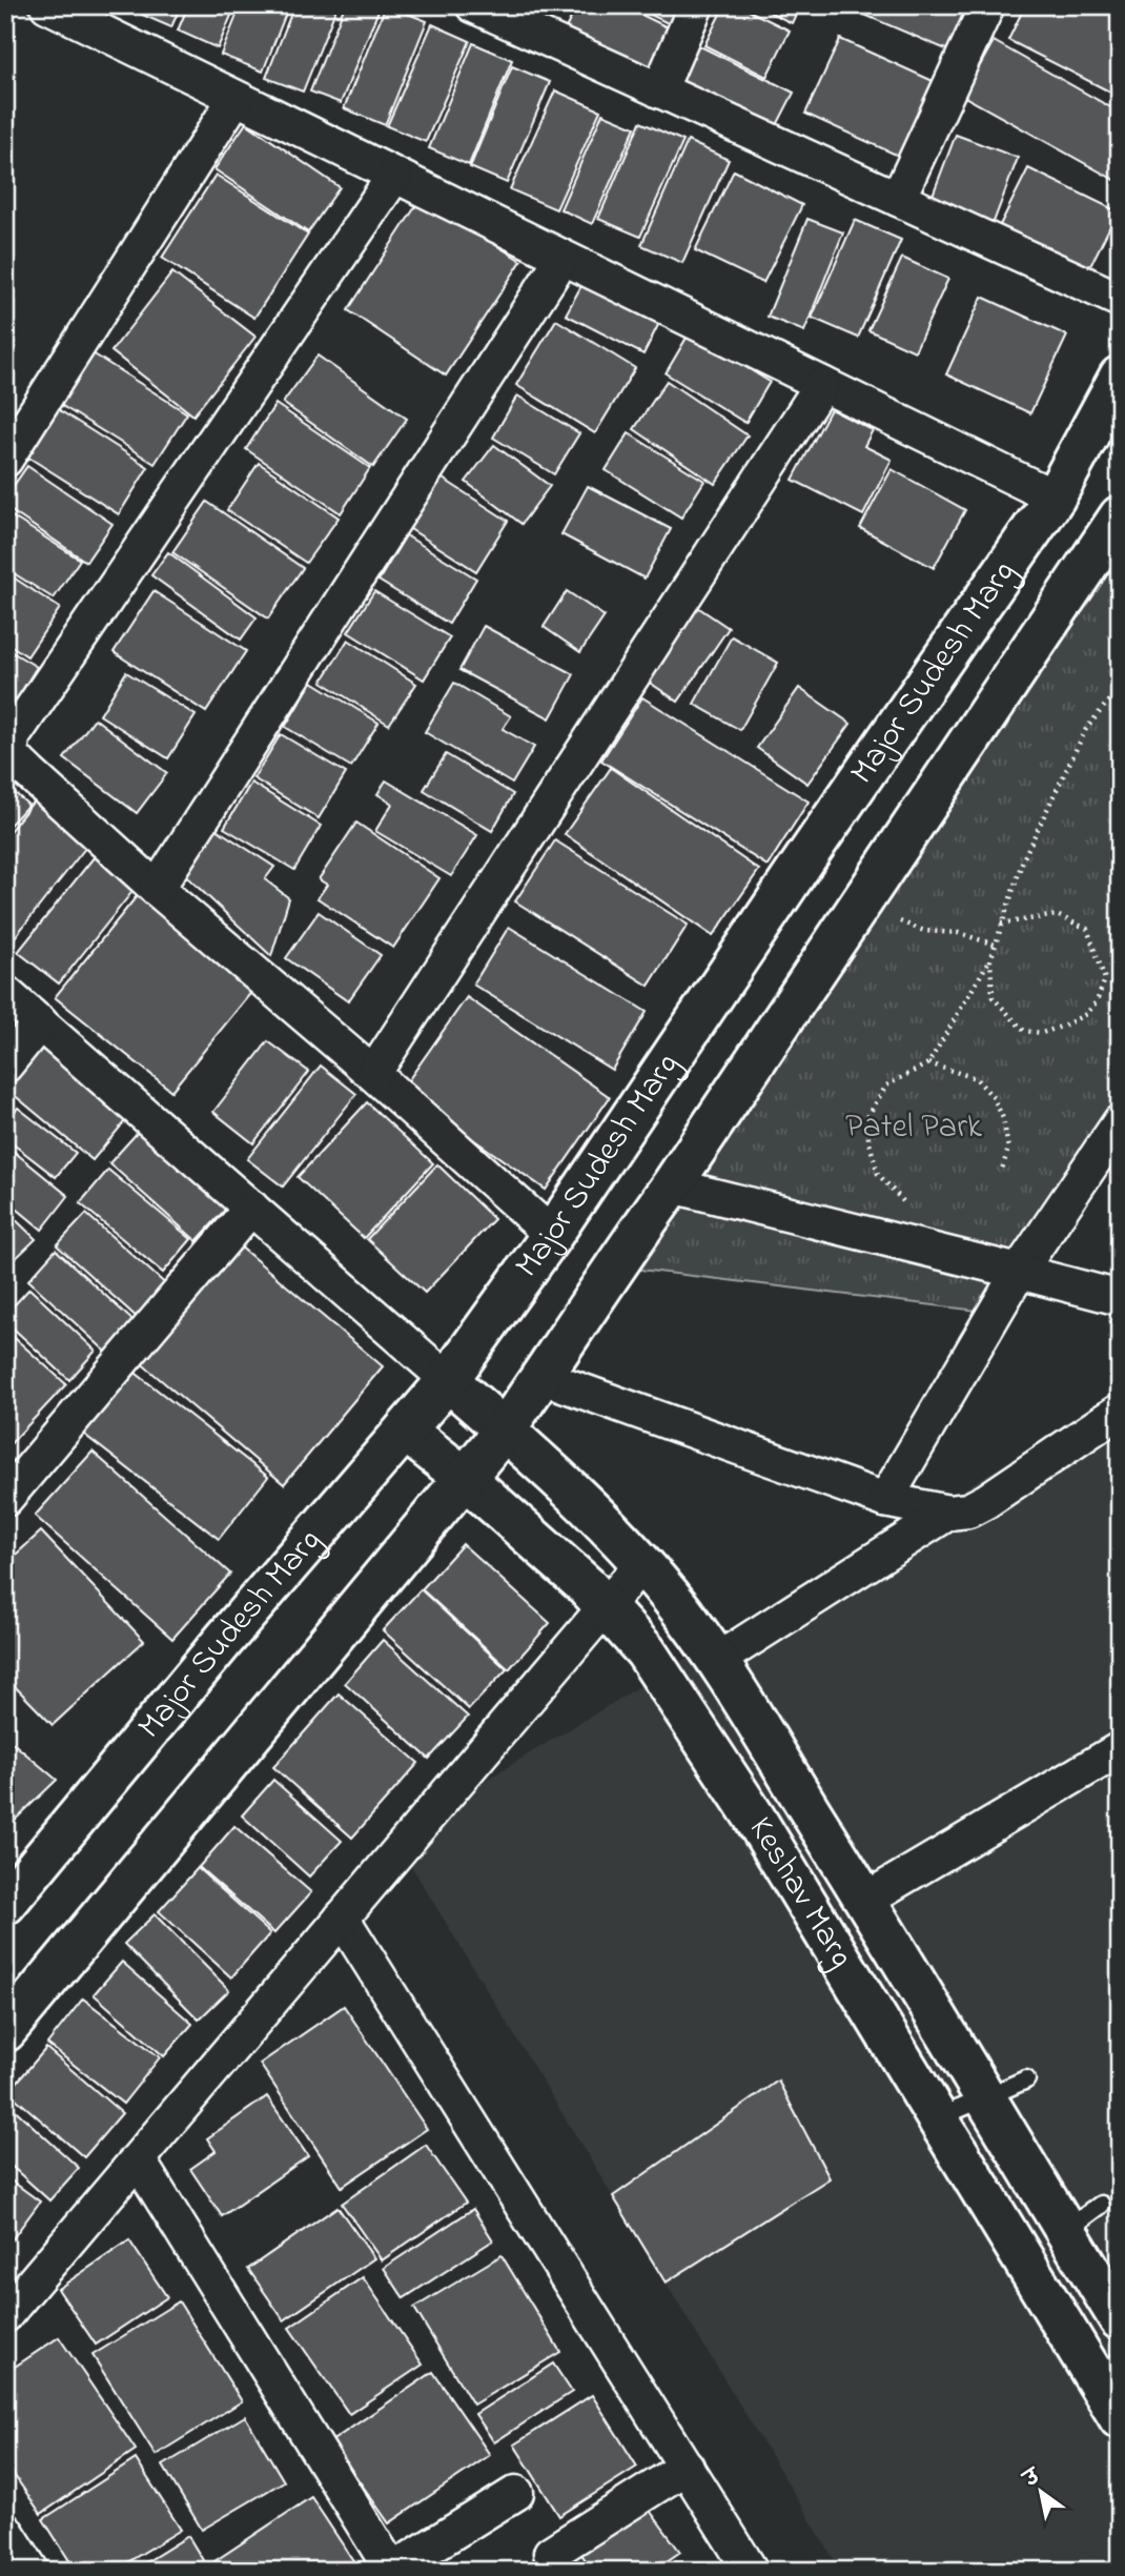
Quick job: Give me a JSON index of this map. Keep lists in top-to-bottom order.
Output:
{
  "streets": {
    "street": ["Major Sudesh Marg", "Keshav Marg"]
  },
  "crossings": [
    ["Major Sudesh Marg", "Keshav Marg"]
  ],
  "parks": ["Patel Park"],
  "north": "top left"
}
